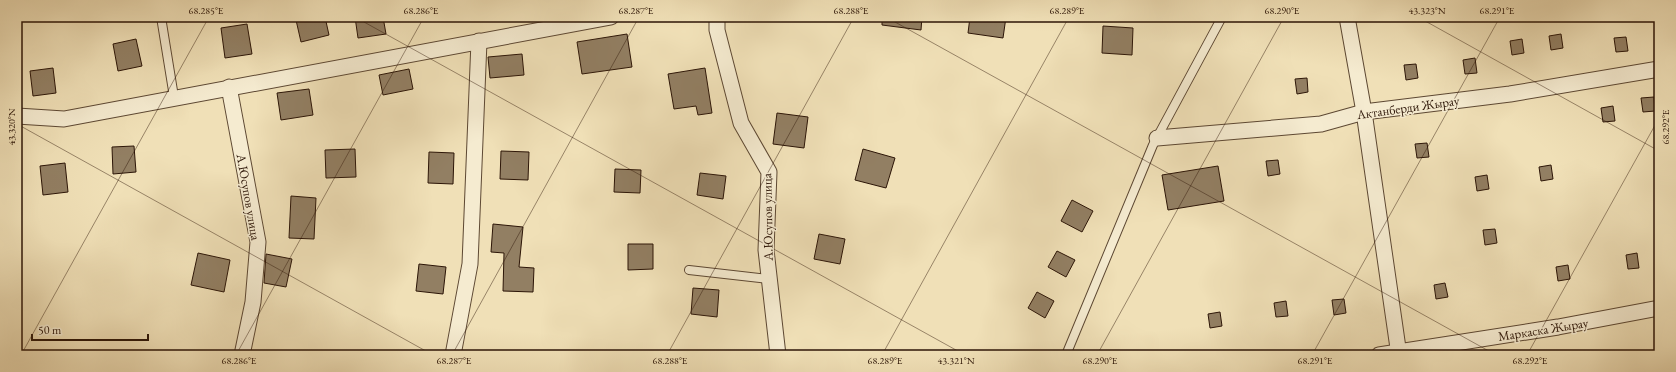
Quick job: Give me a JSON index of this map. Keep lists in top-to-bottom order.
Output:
{
  "streets": {
    "street": ["Актанберди Жырау", "А.Юсупов улица", "Маркаска Жырау"]
  },
  "scale_bar": "50 m",
  "coordinates": [
    "68.285°E",
    "68.286°E",
    "68.287°E",
    "68.288°E",
    "68.289°E",
    "68.290°E",
    "43.323°N",
    "68.291°E",
    "68.292°E",
    "43.320°N",
    "43.321°N"
  ]
}
